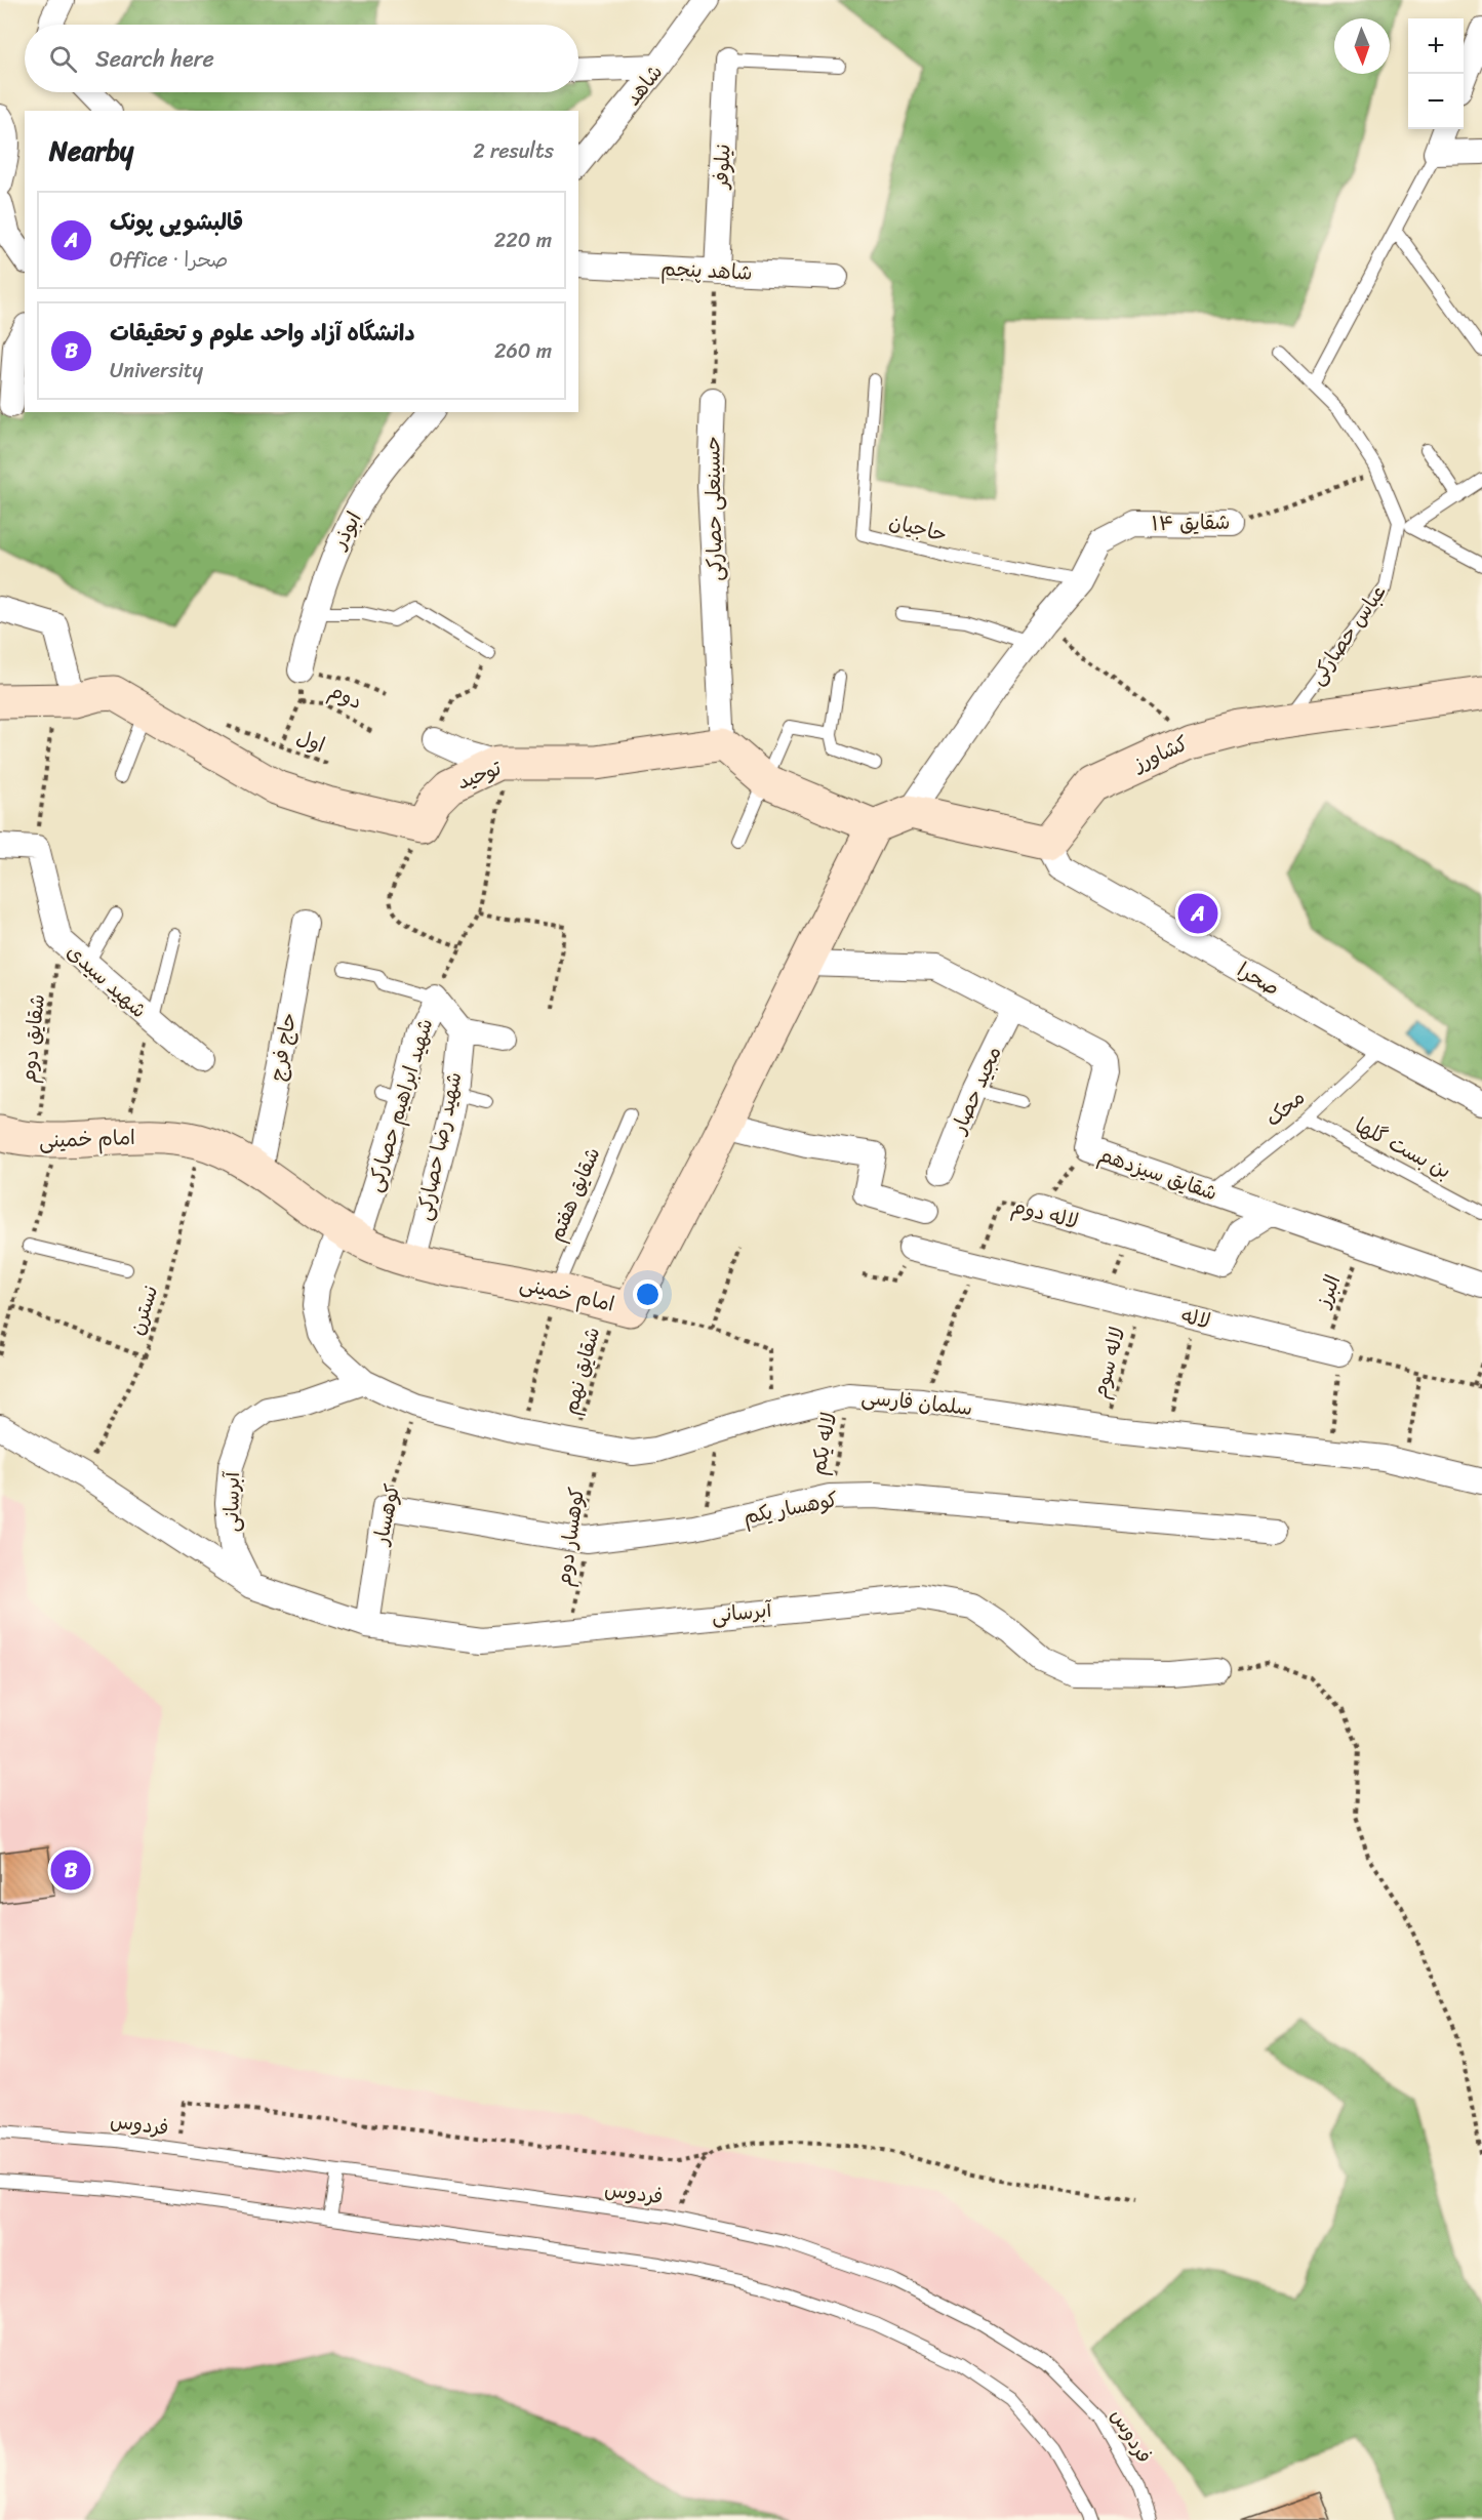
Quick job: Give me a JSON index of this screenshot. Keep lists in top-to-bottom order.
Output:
{
  "streets": {
    "street": [
      "شاهد",
      "نیلوفر",
      "شاهد پنجم",
      "حسینعلی حصارکی",
      "شقایق ۱۴",
      "ابوذر",
      "کشاورز",
      "توحید",
      "صحرا",
      "شهید سیدی",
      "حاج فرج",
      "مجید حصار",
      "شهید ابراهیم حصارکی",
      "امام خمینی",
      "شهید رضا حصارکی",
      "شقایق سیزدهم",
      "لاله دوم",
      "لاله",
      "سلمان فارسی",
      "آبرسانی",
      "کوهسار یکم",
      "کوهسار"
    ],
    "lane": [
      "حاجیان",
      "عباس حصارکی",
      "محک",
      "بن بست گلها",
      "شقایق هفتم",
      "فردوس"
    ],
    "path": [
      "دوم",
      "اول",
      "شقایق دوم",
      "البرز",
      "نسترن",
      "لاله سوم",
      "شقایق نهم",
      "لاله یکم",
      "کوهسار دوم"
    ]
  },
  "crossings": [
    ["نیلوفر", "شاهد پنجم"],
    ["حسینعلی حصارکی", "توحید"],
    ["شقایق ۱۴", "حاجیان"],
    ["شقایق ۱۴", "عباس حصارکی"],
    ["عباس حصارکی", "کشاورز"],
    ["دوم", "اول"],
    ["کشاورز", "صحرا"],
    ["توحید", "شهید ابراهیم حصارکی"],
    ["صحرا", "محک"],
    ["شهید سیدی", "شقایق دوم"],
    ["شقایق دوم", "امام خمینی"],
    ["حاج فرج", "امام خمینی"],
    ["مجید حصار", "شقایق سیزدهم"],
    ["شهید ابراهیم حصارکی", "امام خمینی"],
    ["محک", "بن بست گلها"],
    ["محک", "شقایق سیزدهم"],
    ["امام خمینی", "شهید رضا حصارکی"],
    ["امام خمینی", "شقایق سیزدهم"],
    ["امام خمینی", "شقایق هفتم"],
    ["امام خمینی", "نسترن"],
    ["امام خمینی", "شقایق نهم"],
    ["شقایق سیزدهم", "لاله دوم"],
    ["شقایق سیزدهم", "البرز"],
    ["لاله دوم", "لاله"],
    ["لاله دوم", "لاله سوم"],
    ["لاله دوم", "سلمان فارسی"],
    ["البرز", "لاله"],
    ["البرز", "سلمان فارسی"],
    ["نسترن", "آبرسانی"],
    ["لاله", "لاله سوم"],
    ["لاله سوم", "سلمان فارسی"],
    ["شقایق نهم", "سلمان فارسی"],
    ["شقایق نهم", "کوهسار دوم"],
    ["سلمان فارسی", "لاله یکم"],
    ["سلمان فارسی", "آبرسانی"],
    ["سلمان فارسی", "کوهسار"],
    ["سلمان فارسی", "کوهسار دوم"],
    ["لاله یکم", "کوهسار یکم"],
    ["آبرسانی", "کوهسار"],
    ["آبرسانی", "کوهسار دوم"],
    ["کوهسار یکم", "کوهسار"],
    ["کوهسار یکم", "کوهسار دوم"]
  ],
  "north": "bottom",
  "page": {
    "map_buttons": ["+", "−"],
    "search": "Search here",
    "heading": ["Nearby", "2 results"],
    "list": [
      {
        "mark": "A",
        "name": "قالبشویی پونک",
        "note": "Office · صحرا",
        "value": "220 m"
      },
      {
        "mark": "B",
        "name": "دانشگاه آزاد واحد علوم و تحقیقات",
        "note": "University",
        "value": "260 m"
      }
    ],
    "pins": ["A", "B"]
  }
}
